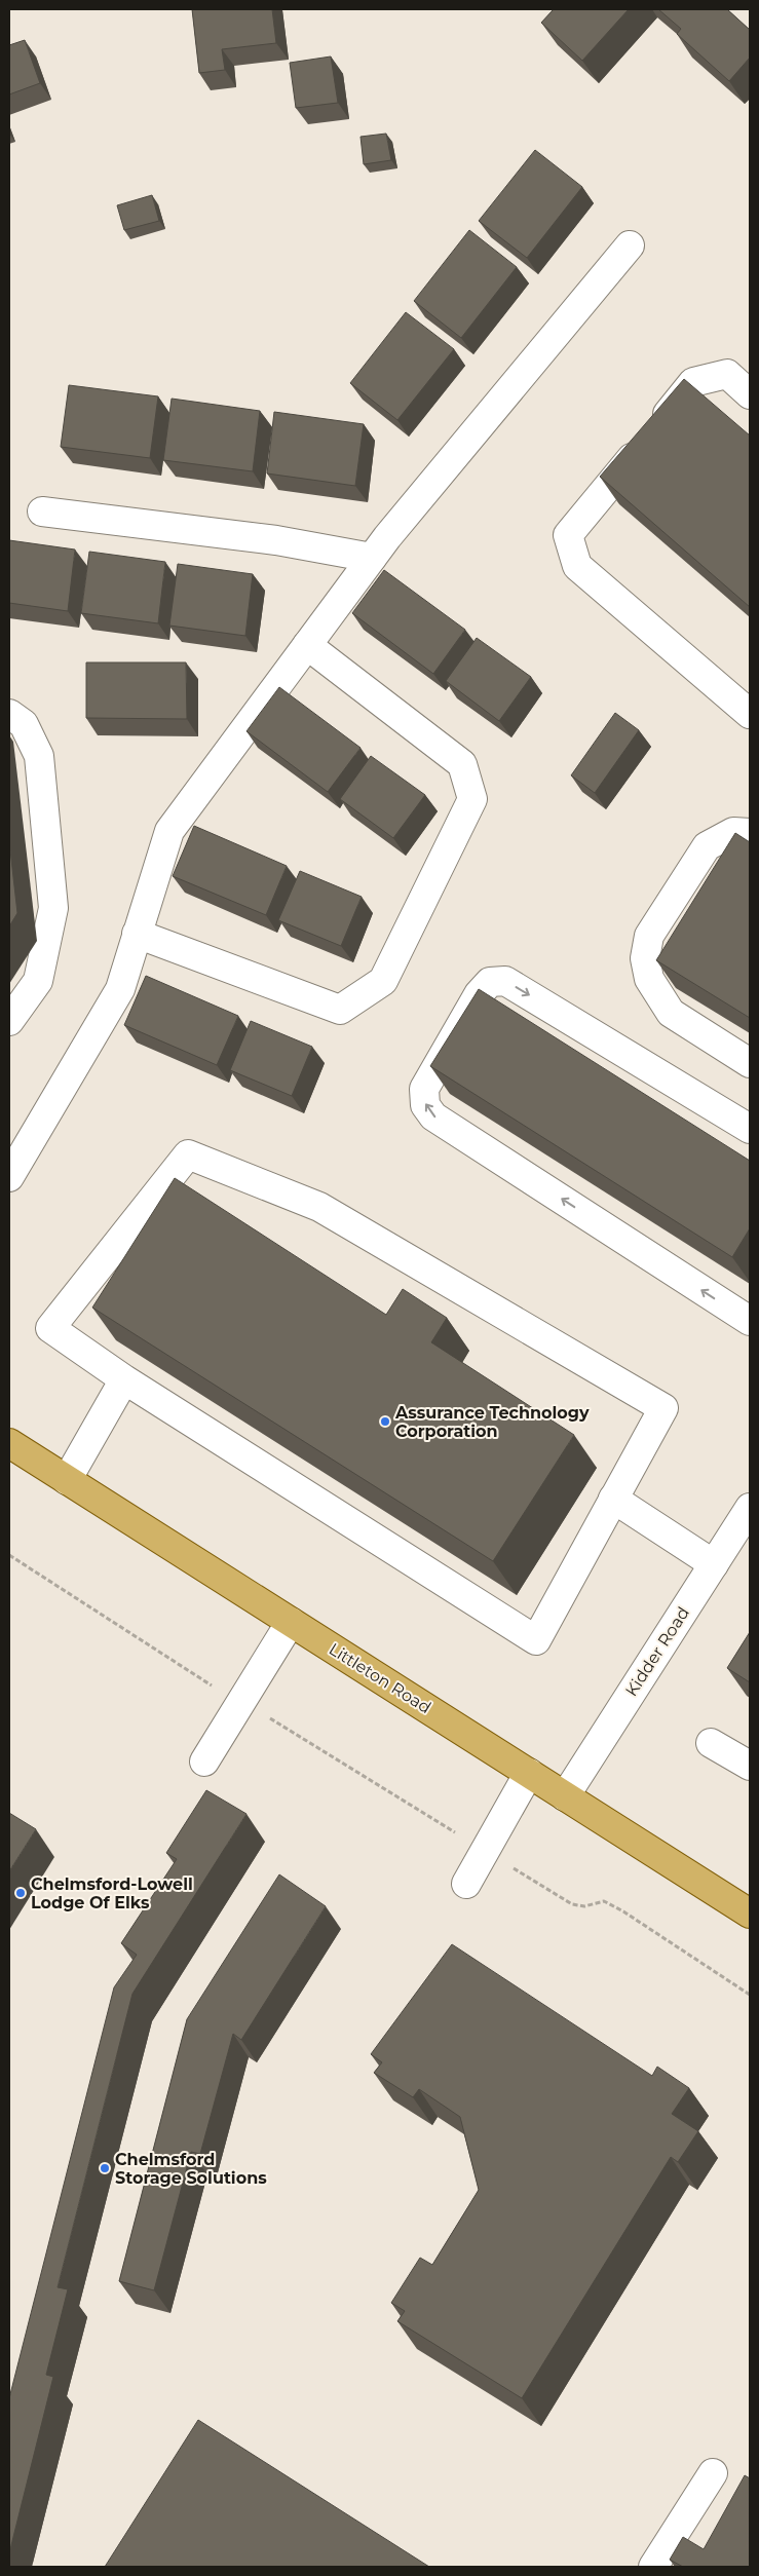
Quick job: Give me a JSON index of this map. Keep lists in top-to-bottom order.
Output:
{
  "streets": {
    "main road": ["Littleton Road"],
    "street": ["Kidder Road"]
  },
  "crossings": [
    ["Kidder Road", "Littleton Road"]
  ],
  "places": ["Assurance Technology Corporation", "Chelmsford-Lowell Lodge Of Elks", "Chelmsford Storage Solutions"]
}
